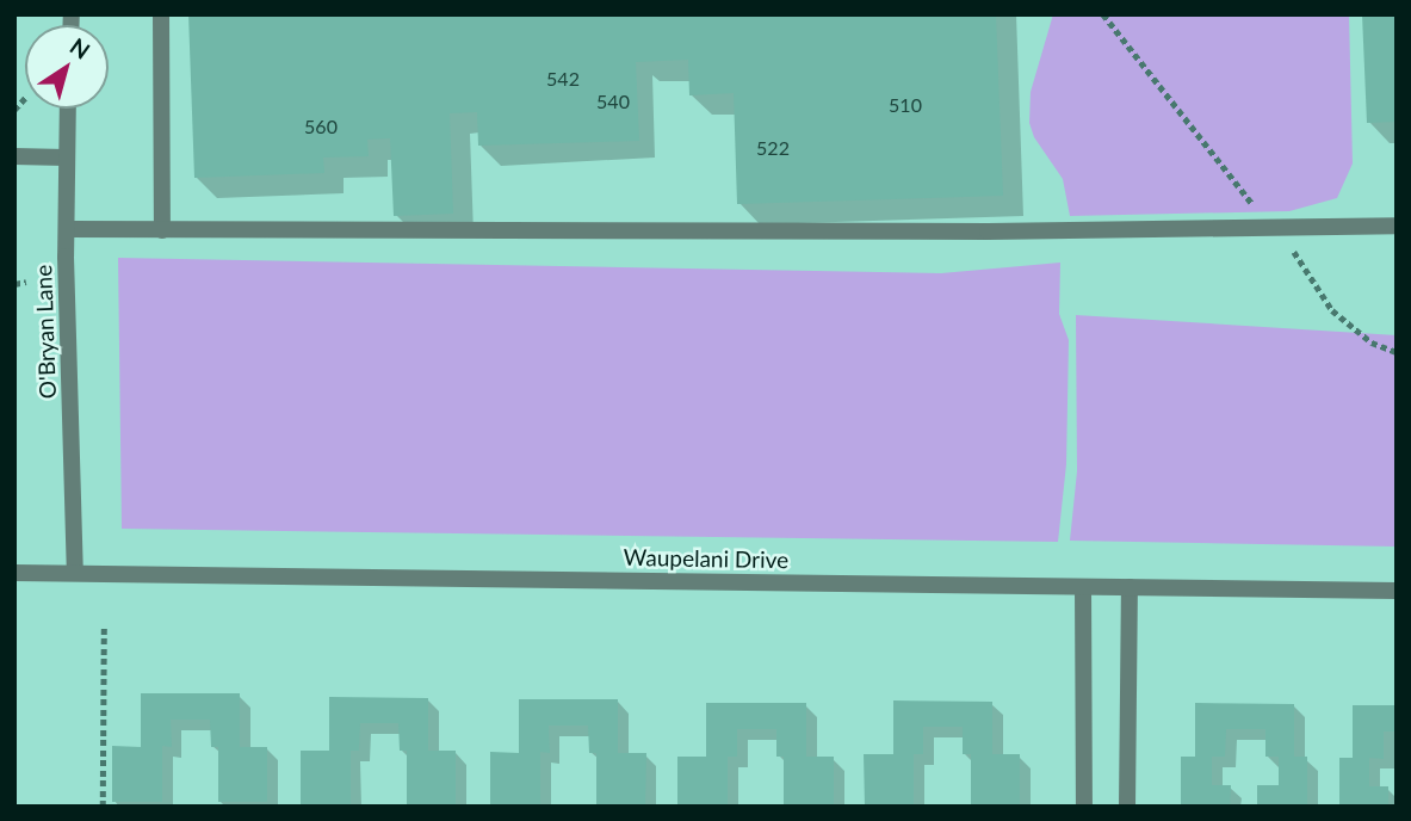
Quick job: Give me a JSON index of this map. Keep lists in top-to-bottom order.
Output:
{
  "streets": {
    "street": ["O'Bryan Lane", "Waupelani Drive"]
  },
  "crossings": [
    ["O'Bryan Lane", "Waupelani Drive"]
  ],
  "house_numbers": [
    "542",
    "540",
    "510",
    "560",
    "522"
  ],
  "north": "top right"
}
